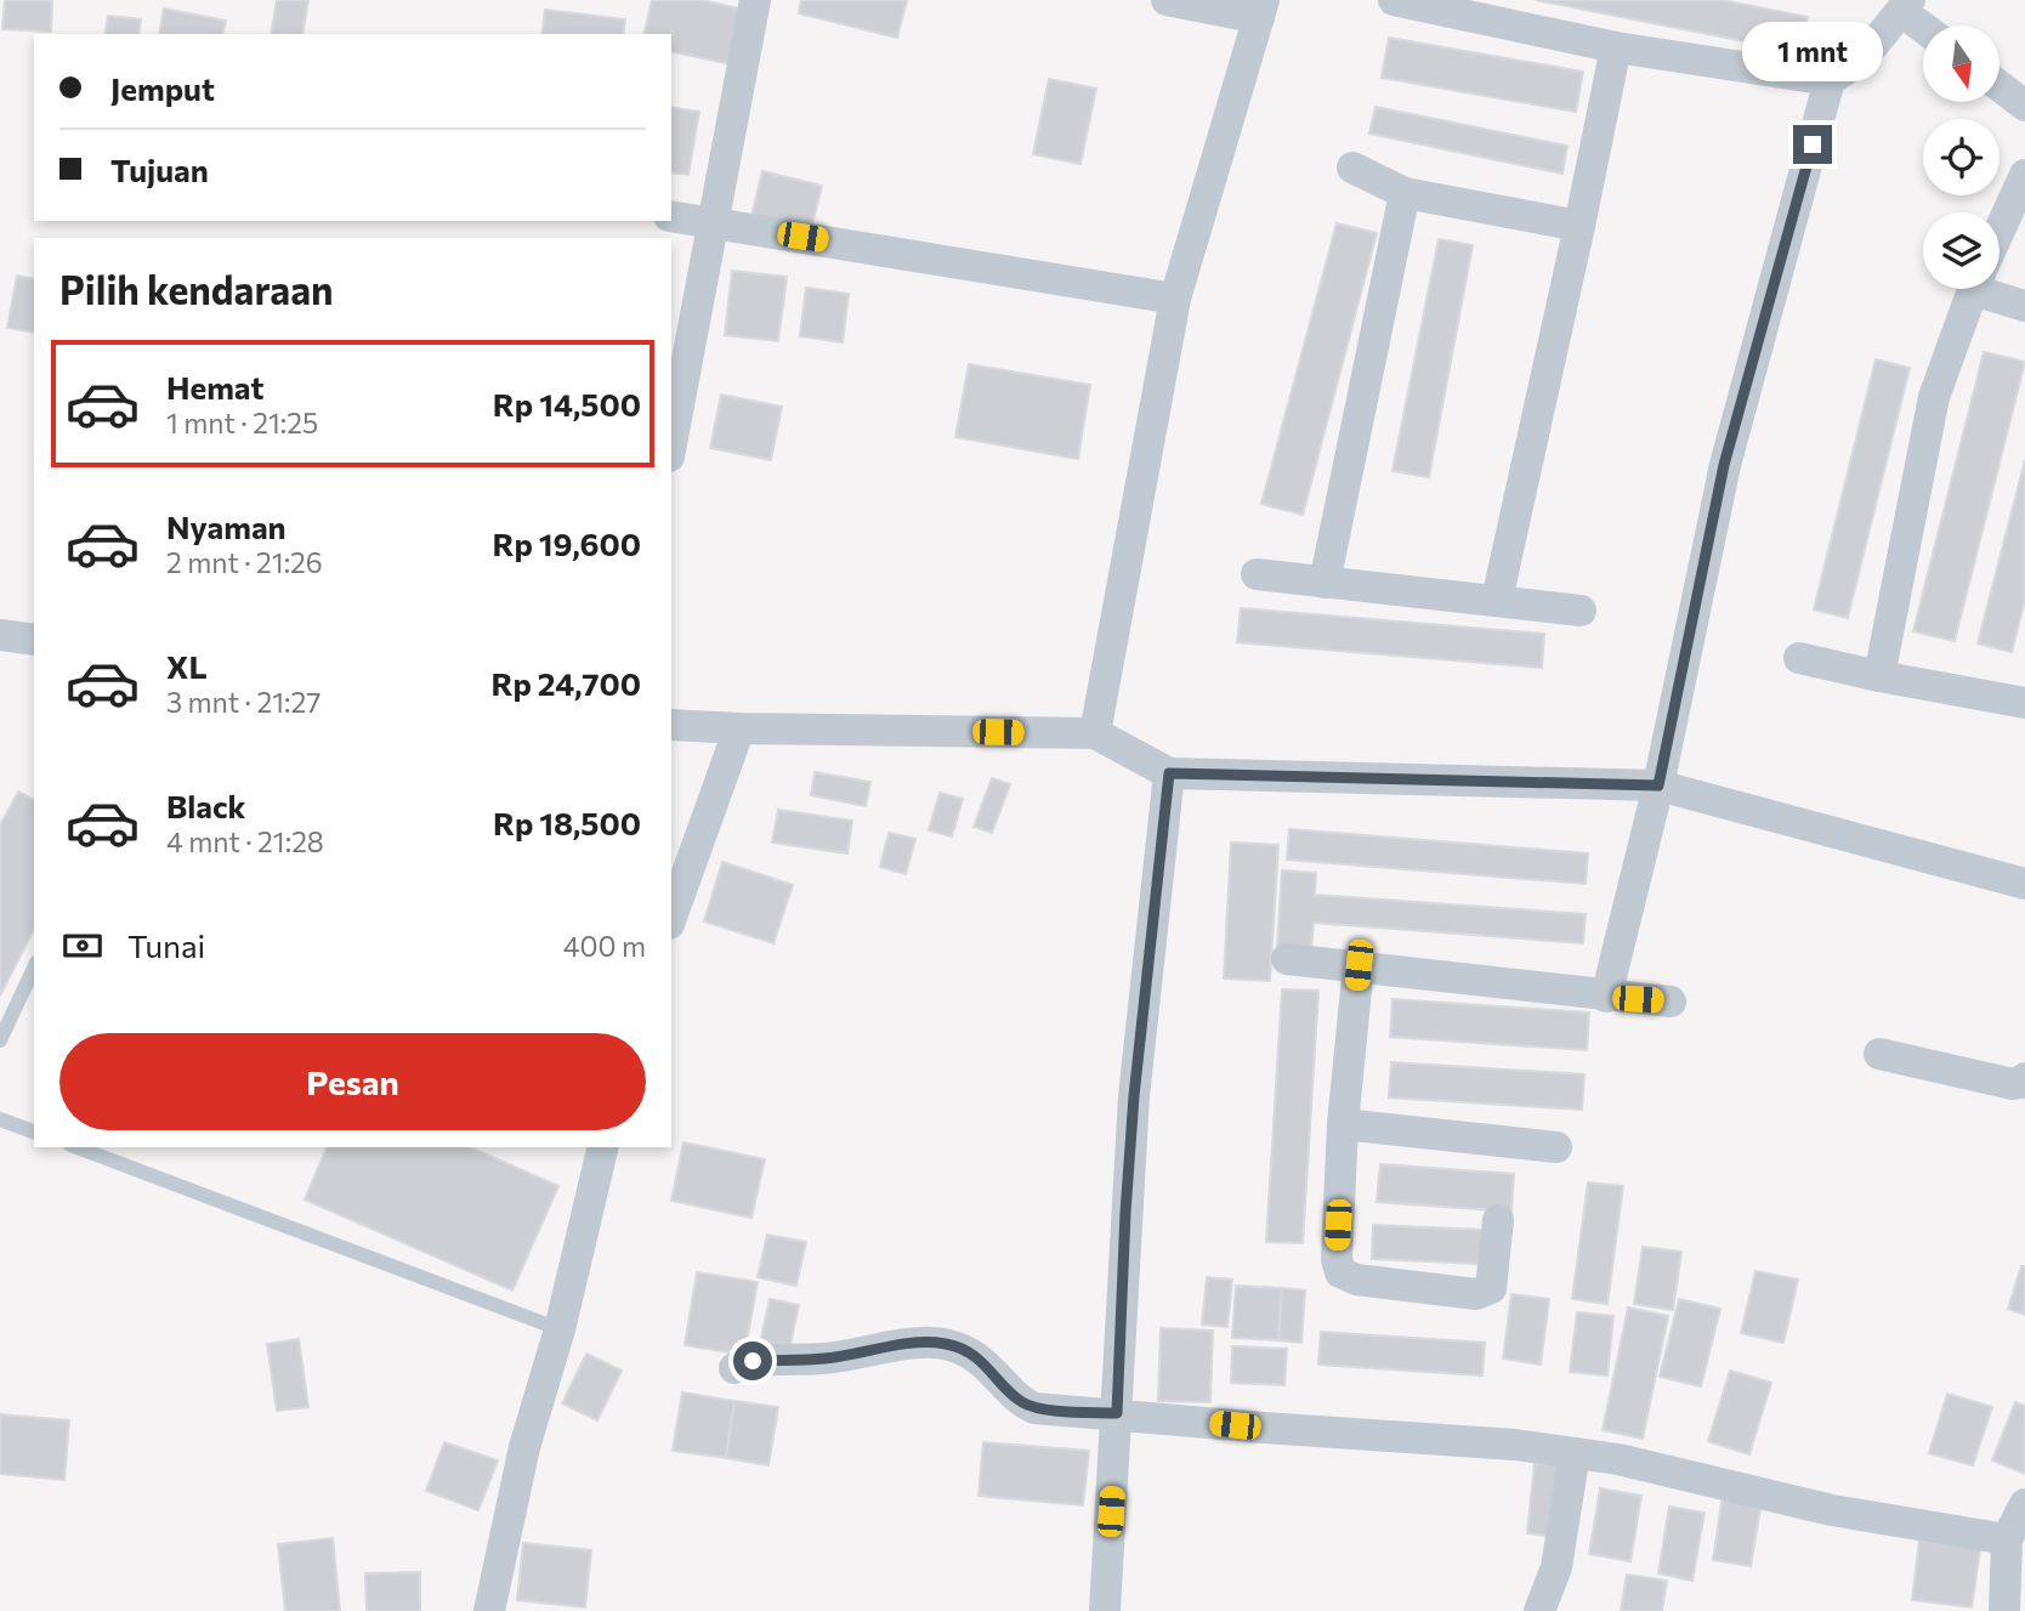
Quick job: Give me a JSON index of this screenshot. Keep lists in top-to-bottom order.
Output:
{
  "north": "bottom",
  "page": {
    "bubble": "1 mnt",
    "banner": ["Jemput", "Tujuan"],
    "heading": "Pilih kendaraan",
    "list": [
      {
        "name": "Hemat",
        "note": "1 mnt · 21:25",
        "value": "Rp 14,500"
      },
      {
        "name": "Nyaman",
        "note": "2 mnt · 21:26",
        "value": "Rp 19,600"
      },
      {
        "name": "XL",
        "note": "3 mnt · 21:27",
        "value": "Rp 24,700"
      },
      {
        "name": "Black",
        "note": "4 mnt · 21:28",
        "value": "Rp 18,500"
      }
    ],
    "pay": ["Tunai", "400 m"],
    "buttons": "Pesan"
  }
}
